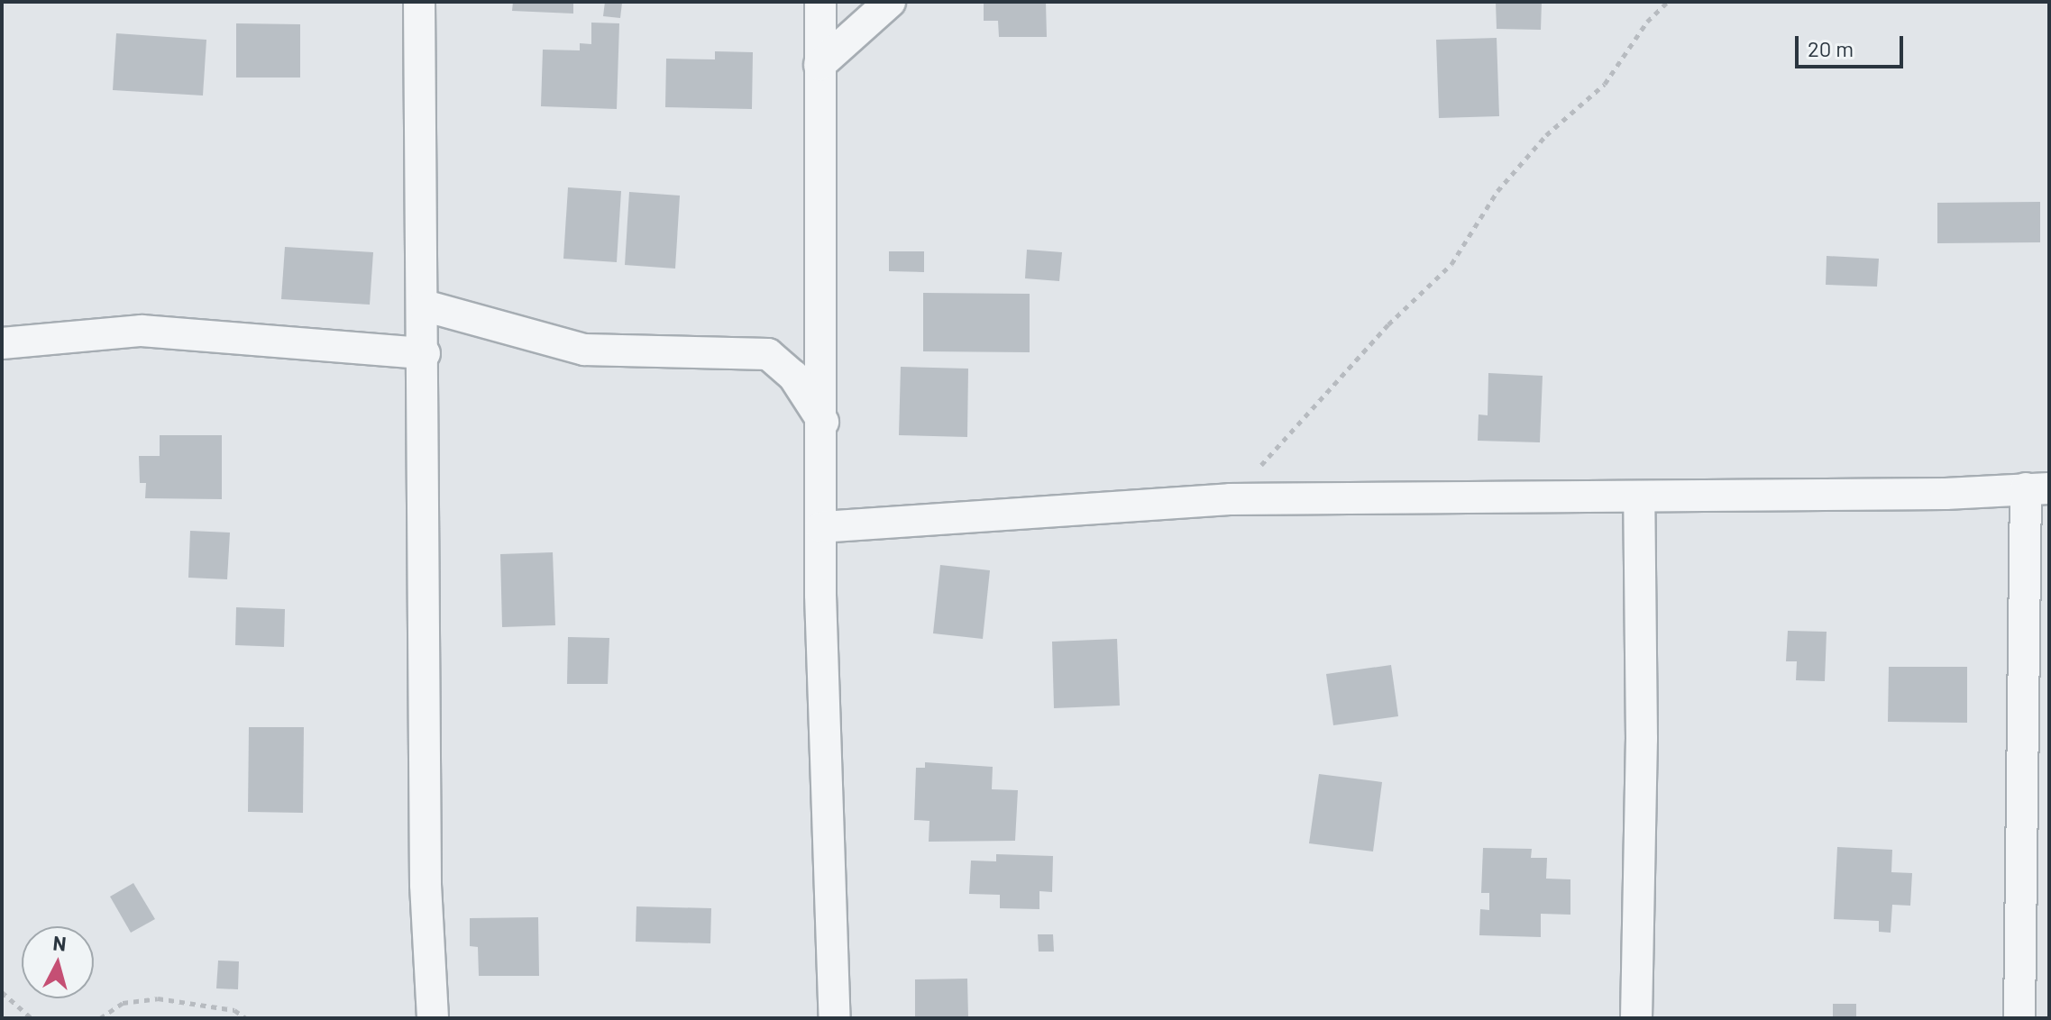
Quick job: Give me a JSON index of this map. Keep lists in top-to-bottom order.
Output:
{
  "scale_bar": "20 m",
  "north": "top"
}
